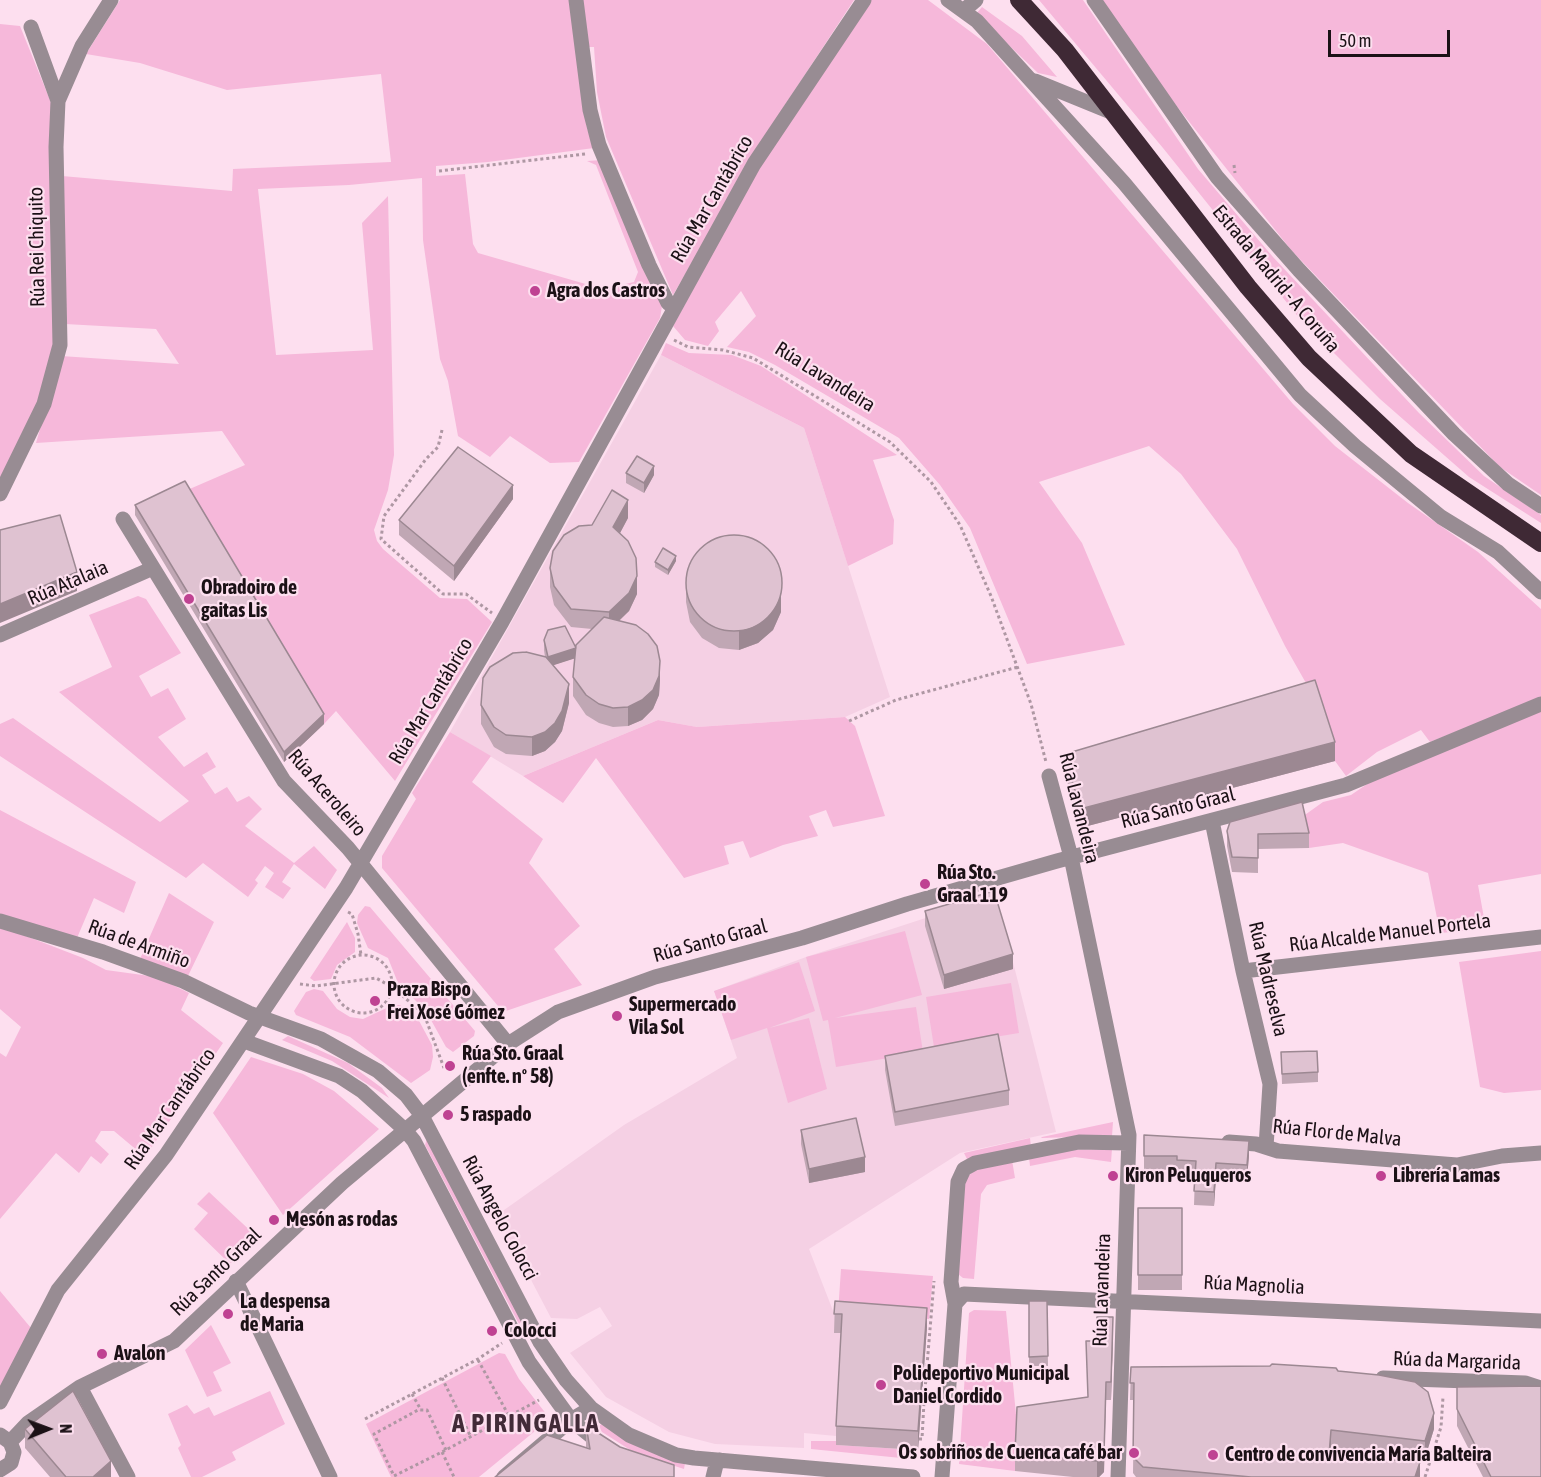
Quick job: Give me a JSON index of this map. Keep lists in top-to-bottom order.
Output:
{
  "streets": {
    "highway": ["Estrada Madrid - A Coruña"],
    "street": [
      "Rúa Mar Cantábrico",
      "Rúa Rei Chiquito",
      "Rúa Lavandeira",
      "Rúa Atalaia",
      "Rúa Aceroleiro",
      "Rúa Santo Graal",
      "Rúa Alcalde Manuel Portela",
      "Rúa de Armiño",
      "Rúa Madreselva",
      "Rúa Flor de Malva",
      "Rúa Angelo Colocci",
      "Rúa Magnolia",
      "Rúa da Margarida"
    ]
  },
  "crossings": [
    ["Rúa Mar Cantábrico", "Rúa Lavandeira"],
    ["Rúa Mar Cantábrico", "Rúa Aceroleiro"],
    ["Rúa Mar Cantábrico", "Rúa de Armiño"],
    ["Rúa Mar Cantábrico", "Rúa Angelo Colocci"],
    ["Rúa Lavandeira", "Rúa Santo Graal"],
    ["Rúa Lavandeira", "Rúa Magnolia"],
    ["Rúa Atalaia", "Rúa Aceroleiro"],
    ["Rúa Aceroleiro", "Rúa Santo Graal"],
    ["Rúa Santo Graal", "Rúa Madreselva"],
    ["Rúa Santo Graal", "Rúa Angelo Colocci"],
    ["Rúa Alcalde Manuel Portela", "Rúa Madreselva"],
    ["Rúa de Armiño", "Rúa Angelo Colocci"],
    ["Rúa Madreselva", "Rúa Flor de Malva"]
  ],
  "districts": ["A PIRINGALLA"],
  "places": [
    "Agra dos Castros",
    "Obradoiro de gaitas Lis",
    "Rúa Sto. Graal 119",
    "Praza Bispo Frei Xosé Gómez",
    "Supermercado Vila Sol",
    "Rúa Sto. Graal (enfte. nº 58)",
    "5 raspado",
    "Kiron Peluqueros",
    "Librería Lamas",
    "Mesón as rodas",
    "La despensa de Maria",
    "Colocci",
    "Avalon",
    "Polideportivo Municipal Daniel Cordido",
    "Os sobriños de Cuenca café bar",
    "Centro de convivencia María Balteira"
  ],
  "scale_bar": "50 m",
  "north": "right"
}
